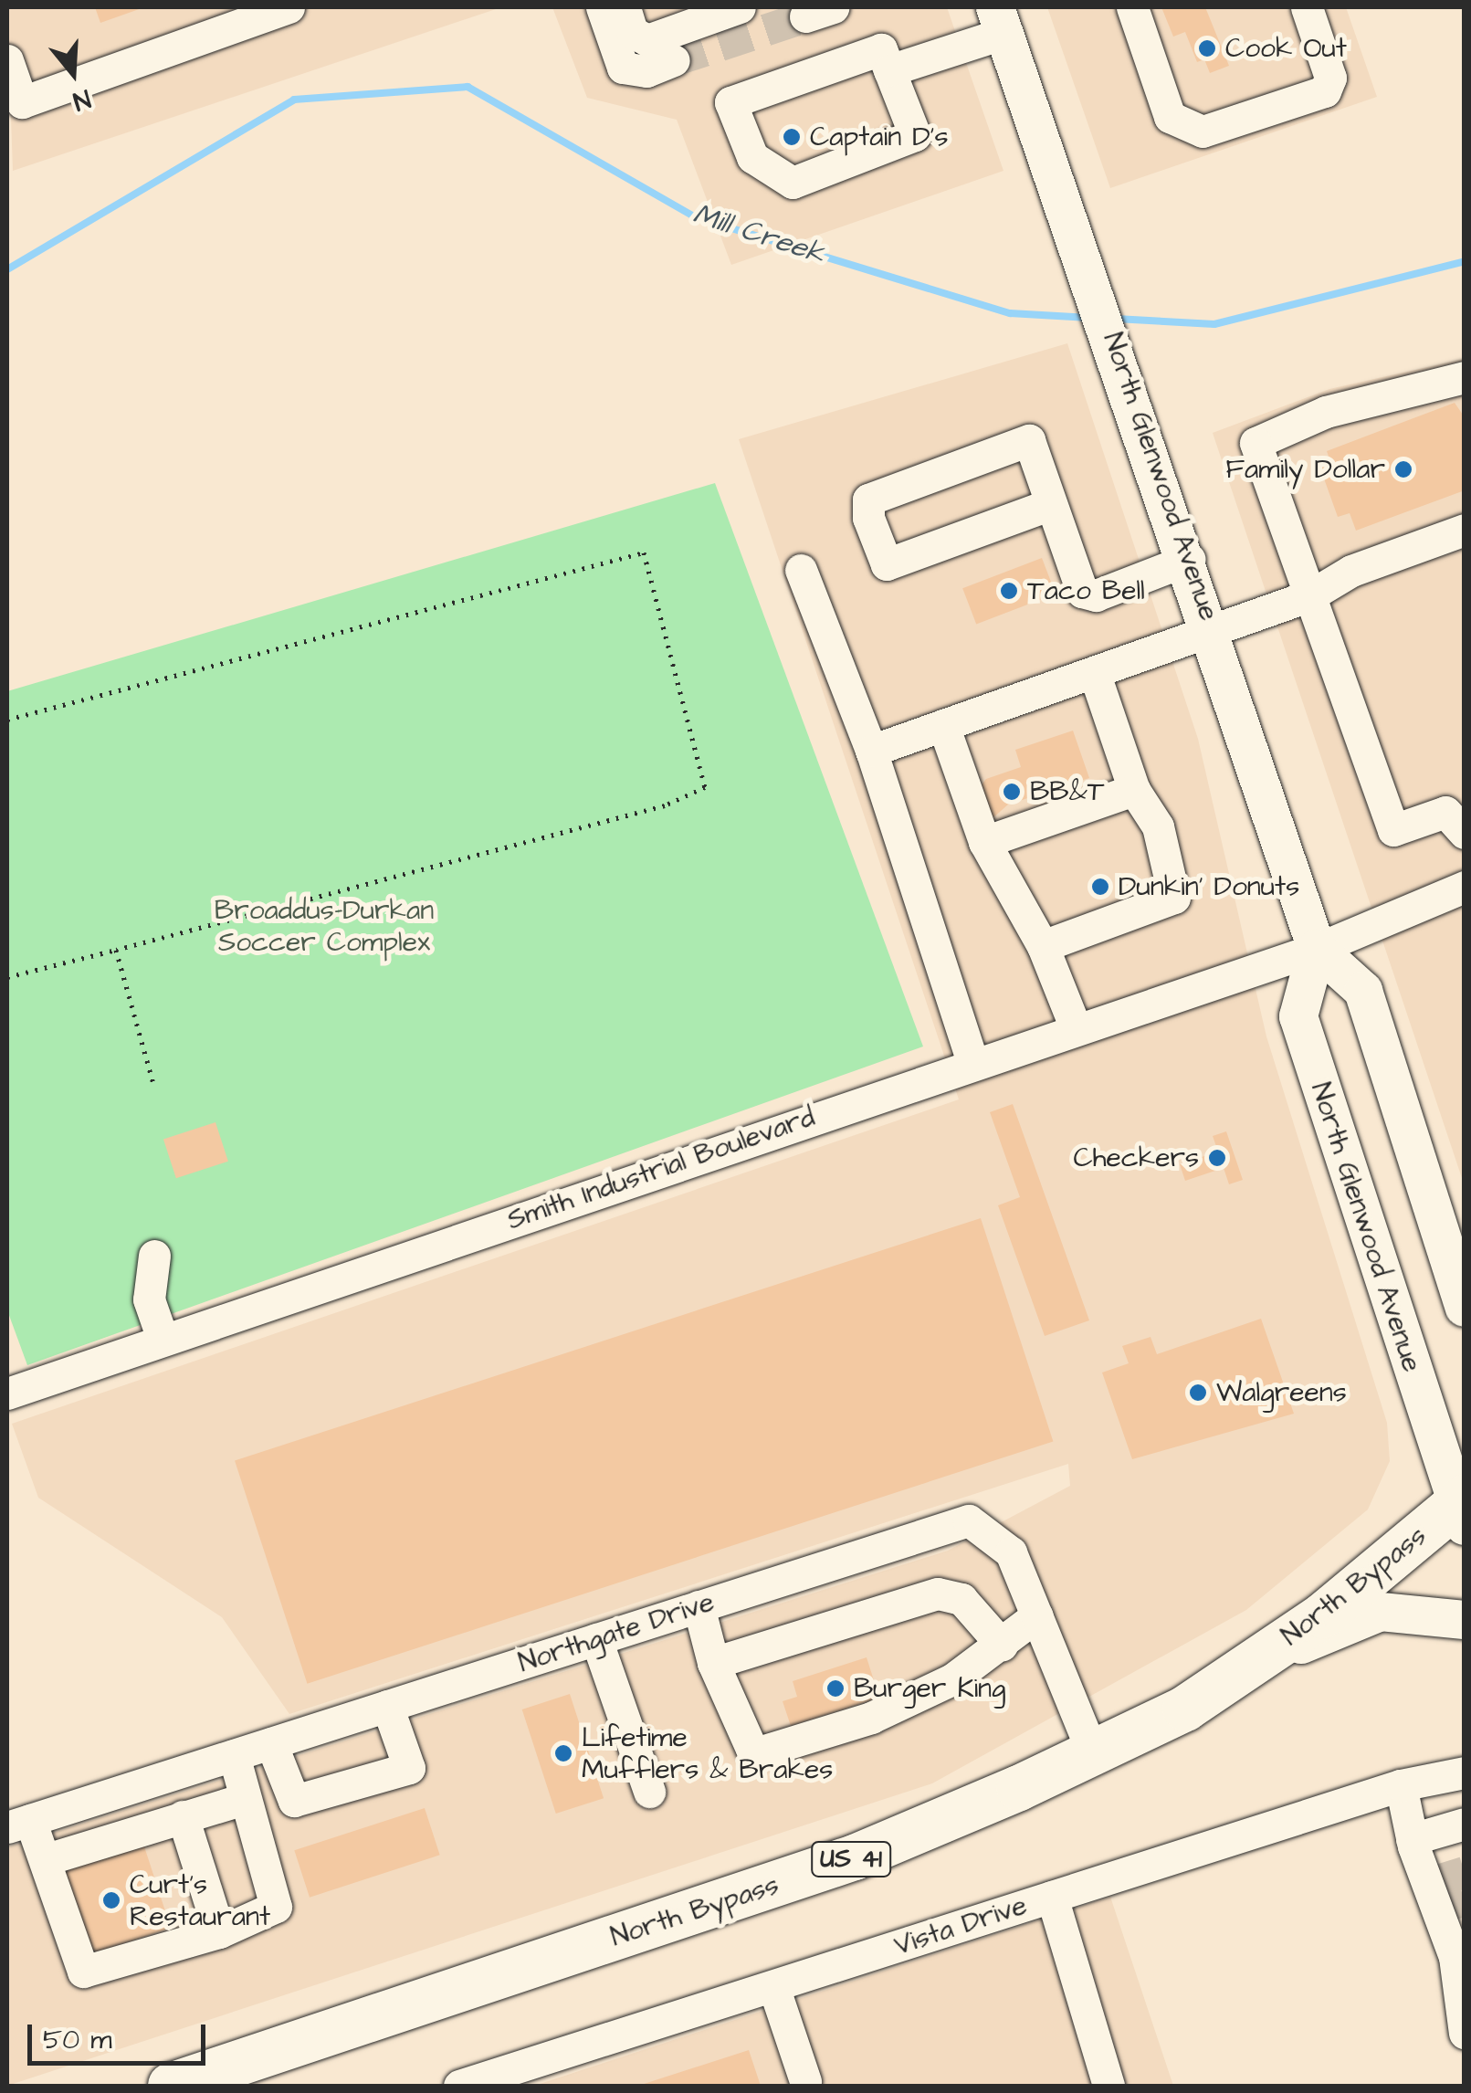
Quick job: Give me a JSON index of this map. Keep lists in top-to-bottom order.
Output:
{
  "streets": {
    "highway": ["North Bypass", "US 41"],
    "main road": ["North Glenwood Avenue"],
    "street": ["Smith Industrial Boulevard", "Northgate Drive", "Vista Drive"]
  },
  "crossings": [
    ["North Glenwood Avenue", "Smith Industrial Boulevard"],
    ["North Glenwood Avenue", "North Bypass"],
    ["North Bypass", "Northgate Drive"]
  ],
  "water": ["Mill Creek"],
  "parks": ["Broaddus-Durkan Soccer Complex"],
  "places": [
    "Cook Out",
    "Captain D's",
    "Family Dollar",
    "Taco Bell",
    "BB&T",
    "Dunkin' Donuts",
    "Checkers",
    "Walgreens",
    "Burger King",
    "Lifetime Mufflers & Brakes",
    "Curt's Restaurant"
  ],
  "scale_bar": "50 m",
  "north": "bottom"
}
